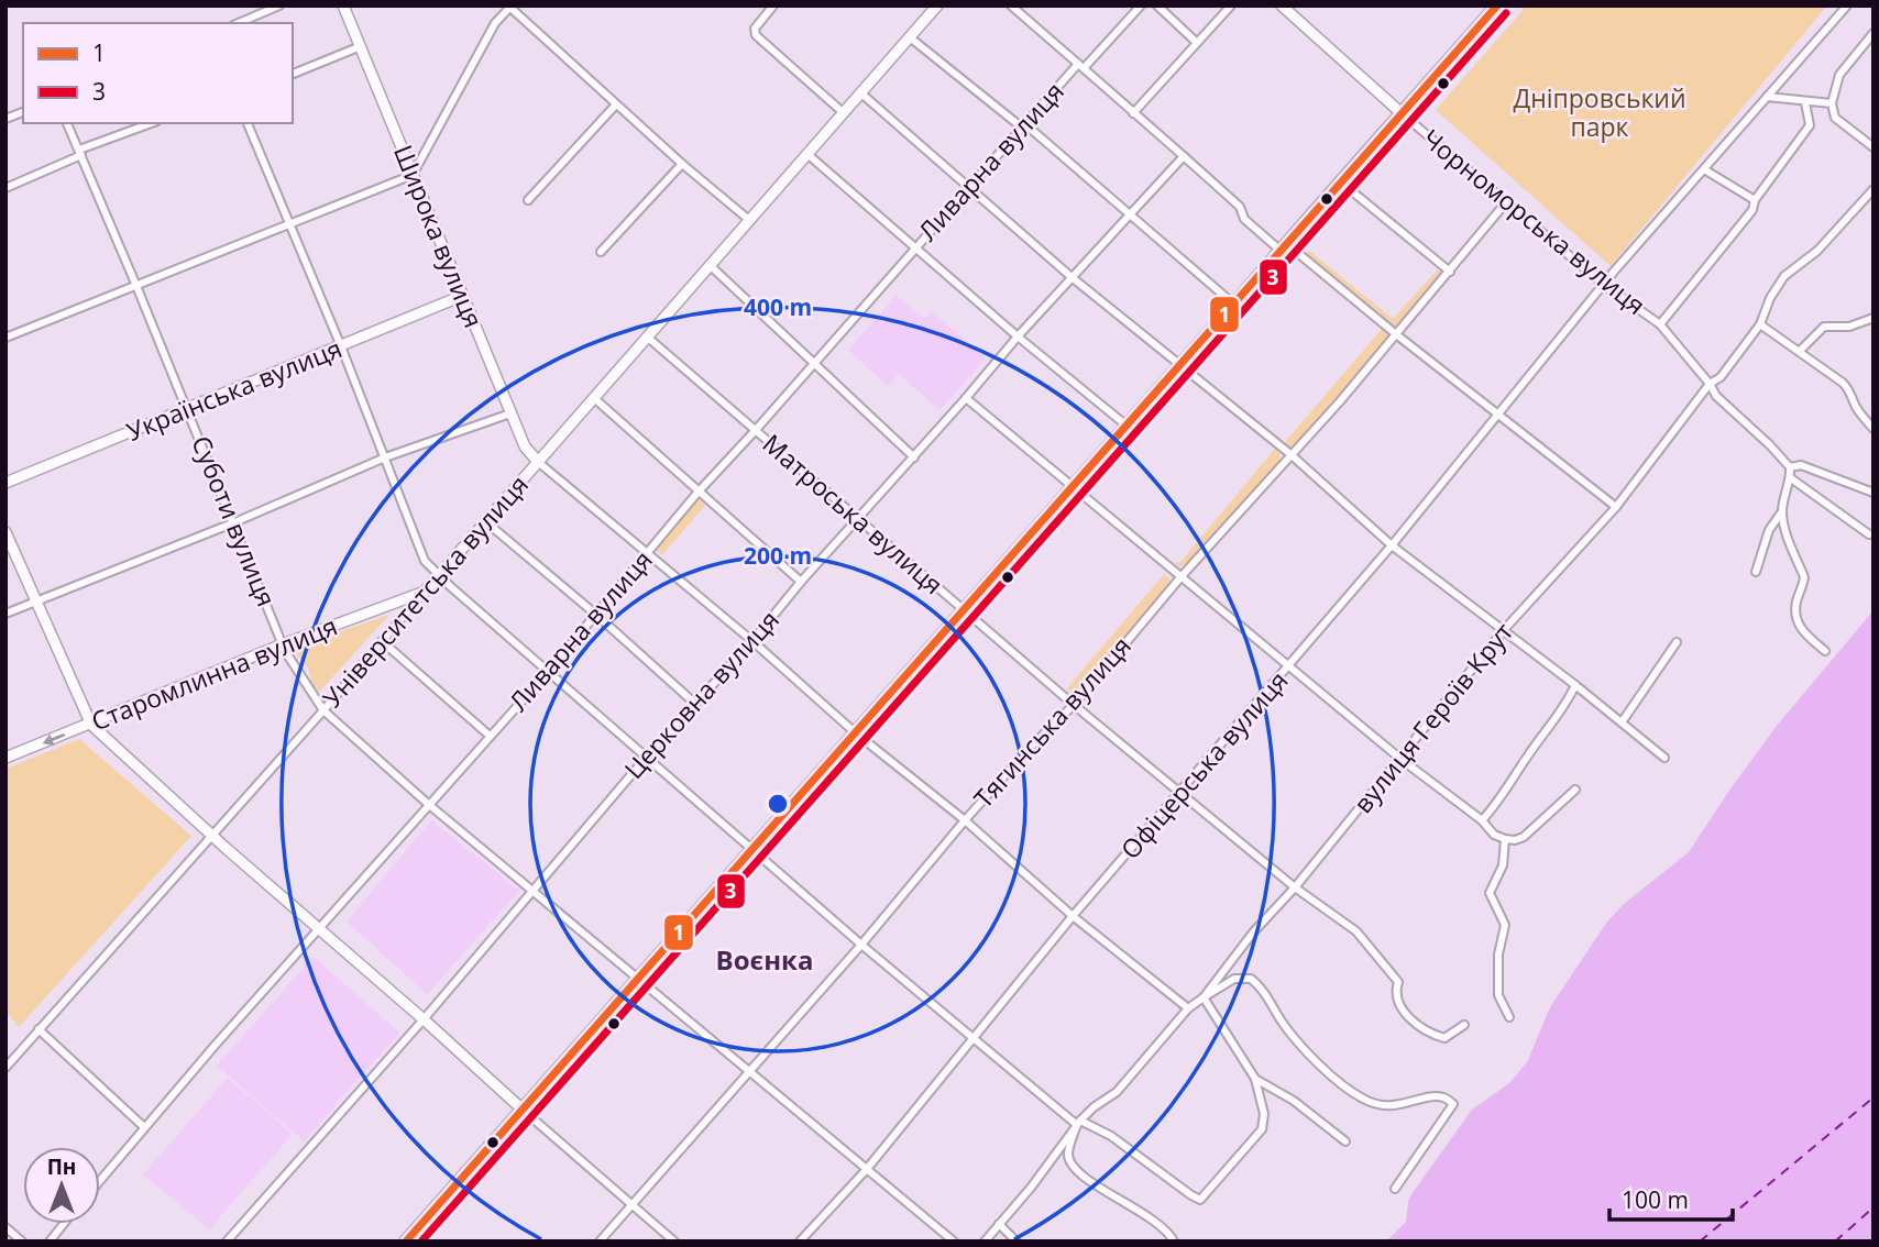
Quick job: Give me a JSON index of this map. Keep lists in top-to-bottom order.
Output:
{
  "streets": {
    "street": [
      "Ливарна вулиця",
      "Чорноморська вулиця",
      "Широка вулиця",
      "Українська вулиця",
      "Матроська вулиця",
      "Суботи вулиця",
      "Університетська вулиця",
      "Старомлинна вулиця",
      "Церковна вулиця",
      "вулиця Героїв Крут",
      "Тягинська вулиця",
      "Офіцерська вулиця"
    ]
  },
  "crossings": [
    ["Ливарна вулиця", "Матроська вулиця"],
    ["Ливарна вулиця", "Суботи вулиця"],
    ["Чорноморська вулиця", "вулиця Героїв Крут"],
    ["Чорноморська вулиця", "Тягинська вулиця"],
    ["Чорноморська вулиця", "Офіцерська вулиця"],
    ["Широка вулиця", "Українська вулиця"],
    ["Широка вулиця", "Університетська вулиця"],
    ["Українська вулиця", "Суботи вулиця"],
    ["Матроська вулиця", "Університетська вулиця"],
    ["Матроська вулиця", "Церковна вулиця"],
    ["Матроська вулиця", "вулиця Героїв Крут"],
    ["Матроська вулиця", "Тягинська вулиця"],
    ["Матроська вулиця", "Офіцерська вулиця"],
    ["Суботи вулиця", "Університетська вулиця"],
    ["Суботи вулиця", "Старомлинна вулиця"],
    ["Суботи вулиця", "Церковна вулиця"],
    ["Суботи вулиця", "Тягинська вулиця"],
    ["Суботи вулиця", "Офіцерська вулиця"],
    ["Університетська вулиця", "Старомлинна вулиця"]
  ],
  "districts": ["Воєнка"],
  "parks": ["Дніпровський парк"],
  "lines": ["transit line 1", "transit line 3"],
  "legend": ["1", "3"],
  "scale_bar": "100 m",
  "north": "top",
  "rings": ["400 m", "200 m"]
}
